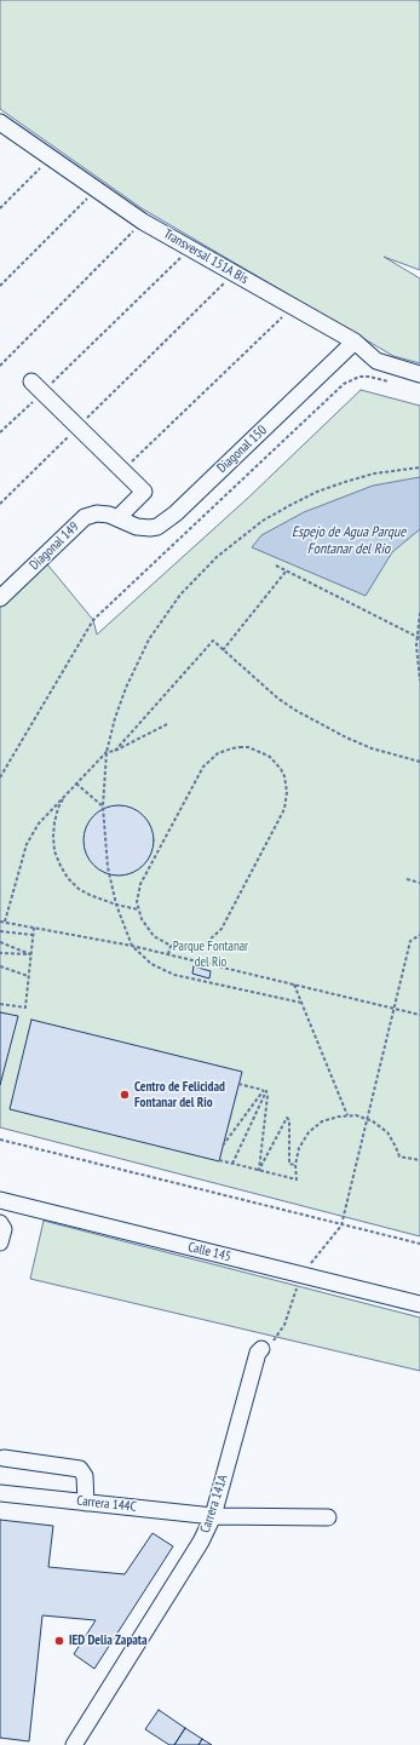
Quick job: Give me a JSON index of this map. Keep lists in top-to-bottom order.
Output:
{
  "streets": {
    "street": [
      "Transversal 151A Bis",
      "Diagonal 150",
      "Diagonal 149",
      "Calle 145",
      "Carrera 144C",
      "Carrera 141A"
    ]
  },
  "crossings": [
    ["Transversal 151A Bis", "Diagonal 150"],
    ["Diagonal 150", "Diagonal 149"],
    ["Carrera 144C", "Carrera 141A"]
  ],
  "water": ["Espejo de Agua Parque Fontanar del Rio"],
  "parks": ["Parque Fontanar del Rio"],
  "places": ["Centro de Felicidad Fontanar del Rio", "IED Delia Zapata"]
}
